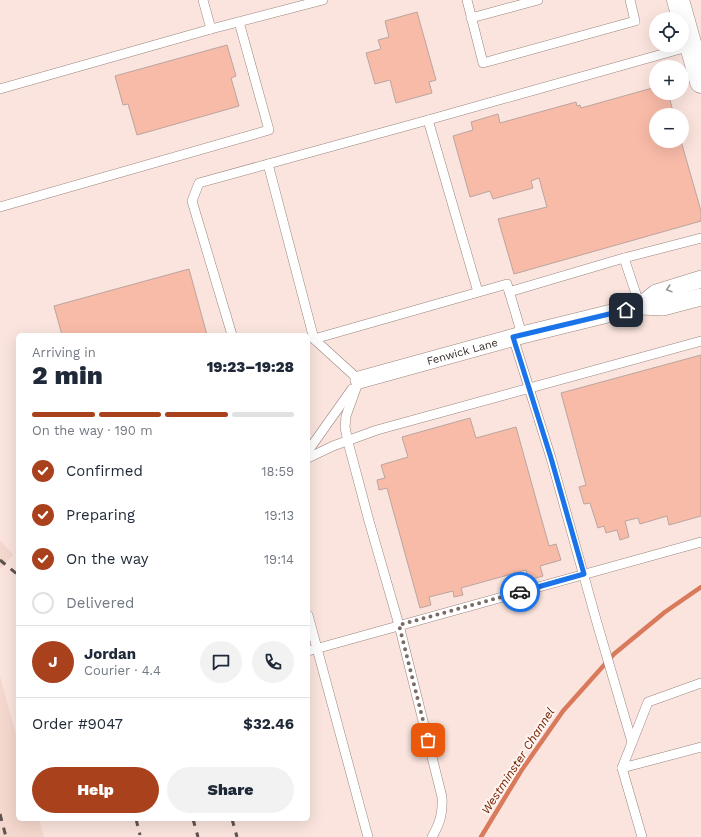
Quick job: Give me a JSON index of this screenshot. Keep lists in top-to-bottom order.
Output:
{
  "streets": {
    "street": ["Fenwick Lane"]
  },
  "water": ["Westminster Channel"],
  "page": {
    "map_buttons": ["+", "−"],
    "heading": ["2 min", "Arriving in", "19:23–19:28"],
    "panel": [
      "Jordan",
      "Courier · 4.4",
      "Order #9047",
      "$32.46"
    ],
    "bar": "On the way · 190 m",
    "list": [
      ["Confirmed", "18:59"],
      ["Preparing", "19:13"],
      ["On the way", "19:14"],
      "Delivered"
    ],
    "round": "J",
    "buttons": ["Help", "Share"]
  }
}
